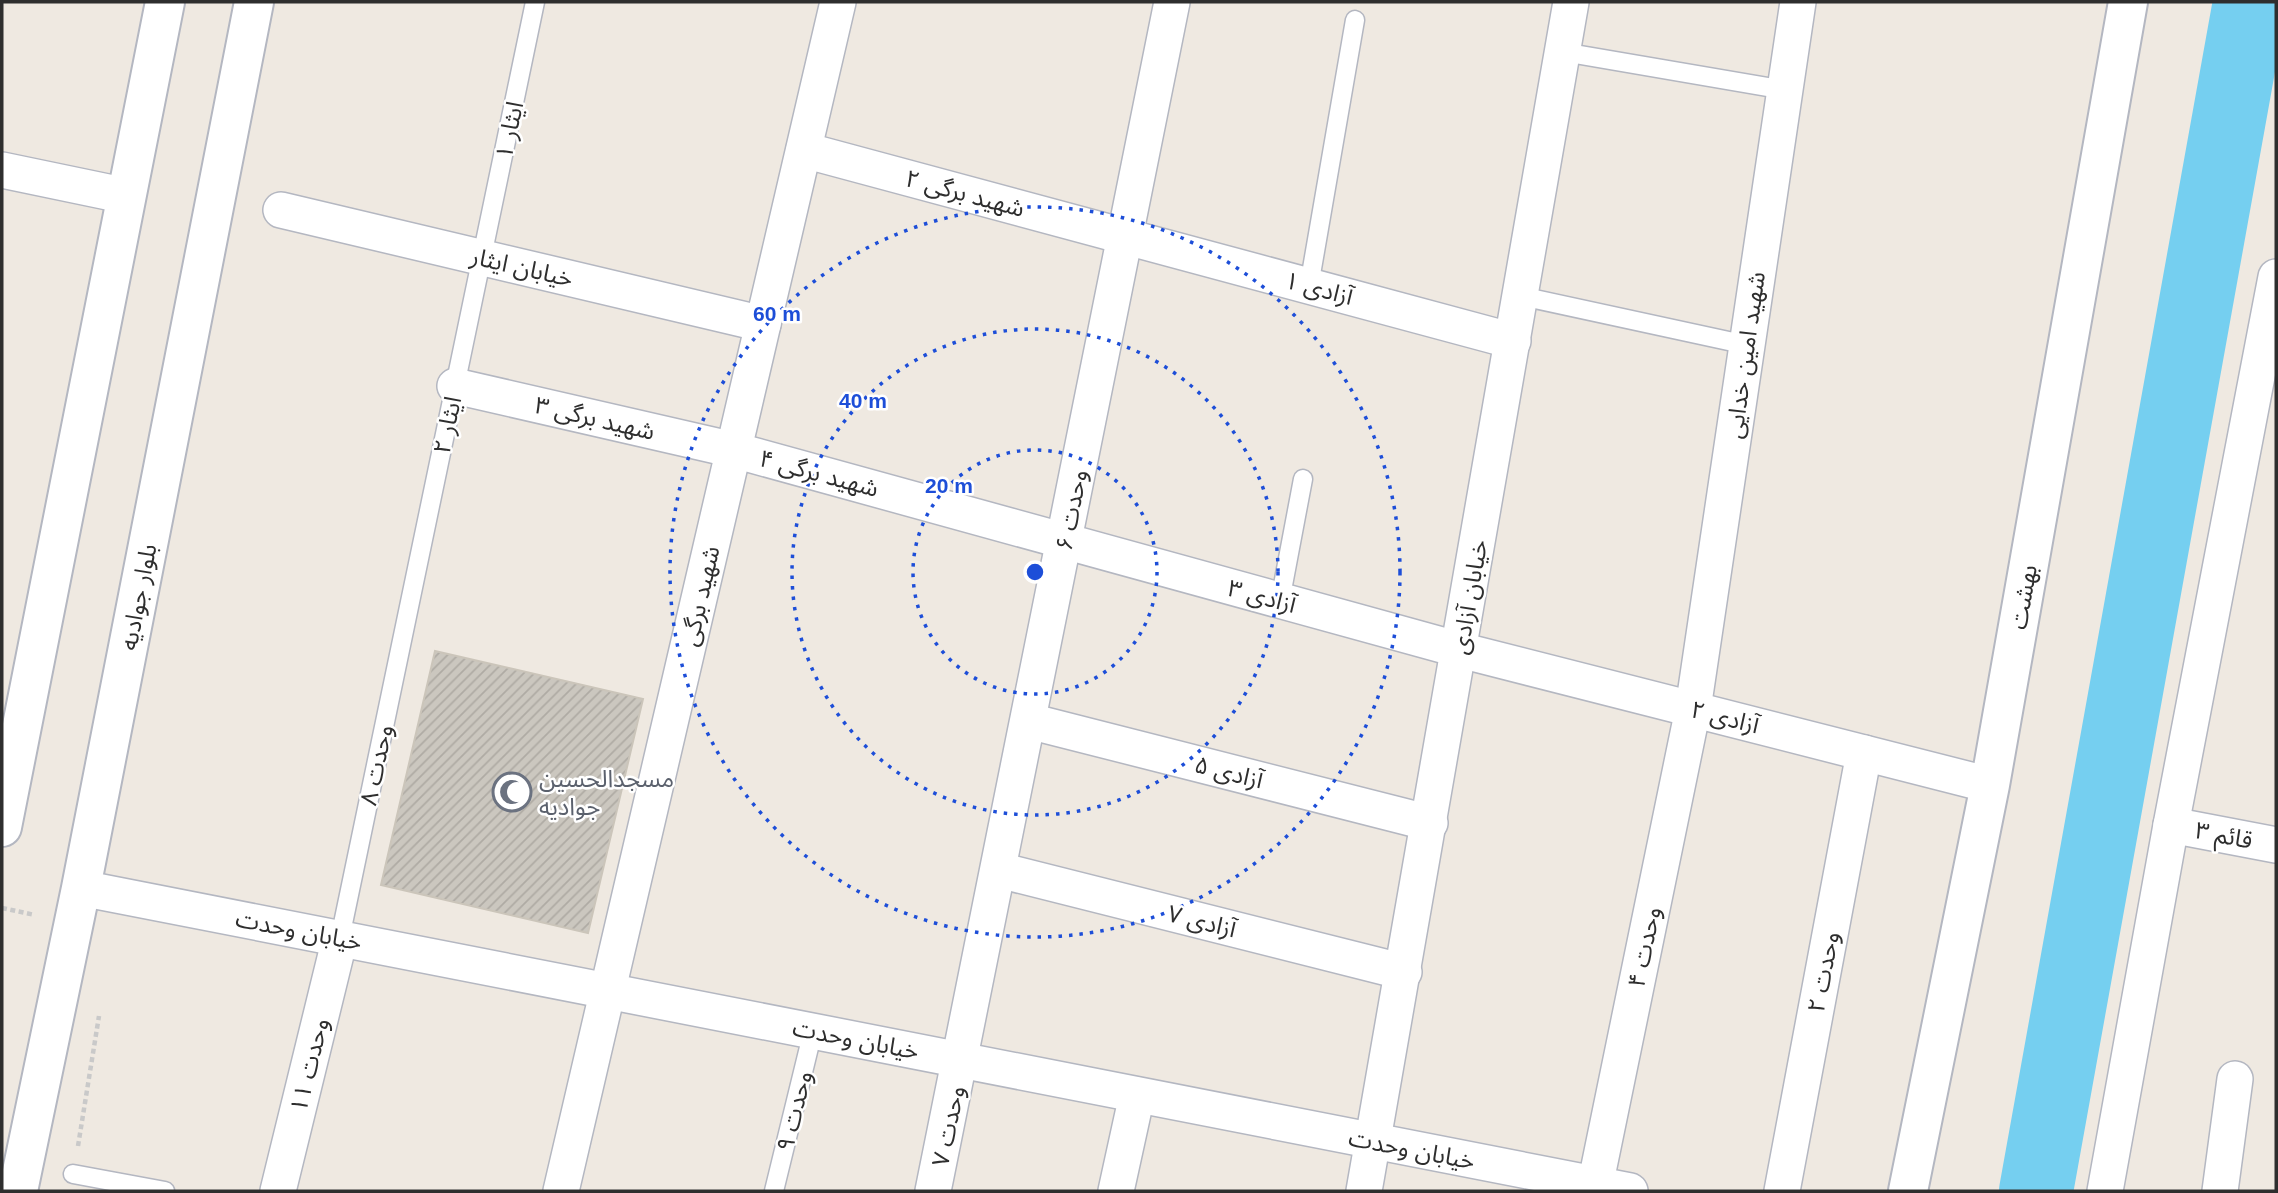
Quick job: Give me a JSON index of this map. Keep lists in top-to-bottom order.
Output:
{
  "streets": {
    "main road": ["بلوار جوادیه", "بهشت"],
    "street": [
      "شهید برگی ۲",
      "خیابان ایثار",
      "آزادی ۱",
      "شهید امین خدایی",
      "شهید برگی ۳",
      "شهید برگی ۴",
      "وحدت ۶",
      "شهید برگی",
      "آزادی ۳",
      "خیابان آزادی",
      "آزادی ۲",
      "آزادی ۵",
      "قائم ۳",
      "آزادی ۷",
      "خیابان وحدت",
      "وحدت ۴",
      "وحدت ۲",
      "وحدت ۱۱",
      "وحدت ۷"
    ],
    "lane": [
      "ایثار ۱",
      "ایثار ۲",
      "وحدت ۸",
      "وحدت ۹"
    ]
  },
  "crossings": [
    ["ایثار ۱", "خیابان ایثار"],
    ["ایثار ۱", "ایثار ۲"],
    ["شهید برگی ۲", "آزادی ۱"],
    ["شهید برگی ۲", "وحدت ۶"],
    ["شهید برگی ۲", "شهید برگی"],
    ["خیابان ایثار", "ایثار ۲"],
    ["خیابان ایثار", "شهید برگی"],
    ["آزادی ۱", "وحدت ۶"],
    ["آزادی ۱", "خیابان آزادی"],
    ["شهید امین خدایی", "آزادی ۲"],
    ["شهید امین خدایی", "وحدت ۴"],
    ["شهید برگی ۳", "ایثار ۲"],
    ["شهید برگی ۳", "شهید برگی ۴"],
    ["شهید برگی ۳", "شهید برگی"],
    ["ایثار ۲", "وحدت ۸"],
    ["شهید برگی ۴", "وحدت ۶"],
    ["شهید برگی ۴", "شهید برگی"],
    ["شهید برگی ۴", "آزادی ۳"],
    ["وحدت ۶", "آزادی ۳"],
    ["وحدت ۶", "آزادی ۵"],
    ["وحدت ۶", "آزادی ۷"],
    ["وحدت ۶", "خیابان وحدت"],
    ["وحدت ۶", "وحدت ۷"],
    ["شهید برگی", "خیابان وحدت"],
    ["آزادی ۳", "خیابان آزادی"],
    ["آزادی ۳", "آزادی ۲"],
    ["بلوار جوادیه", "خیابان وحدت"],
    ["خیابان آزادی", "آزادی ۲"],
    ["خیابان آزادی", "آزادی ۵"],
    ["خیابان آزادی", "آزادی ۷"],
    ["خیابان آزادی", "خیابان وحدت"],
    ["بهشت", "آزادی ۲"],
    ["آزادی ۲", "وحدت ۴"],
    ["آزادی ۲", "وحدت ۲"],
    ["وحدت ۸", "خیابان وحدت"],
    ["وحدت ۸", "وحدت ۱۱"],
    ["خیابان وحدت", "وحدت ۴"],
    ["خیابان وحدت", "وحدت ۱۱"],
    ["خیابان وحدت", "وحدت ۹"],
    ["خیابان وحدت", "وحدت ۷"]
  ],
  "places": {
    "mosque": ["مسجدالحسین جوادیه"]
  },
  "rings": ["60 m", "40 m", "20 m"]
}
